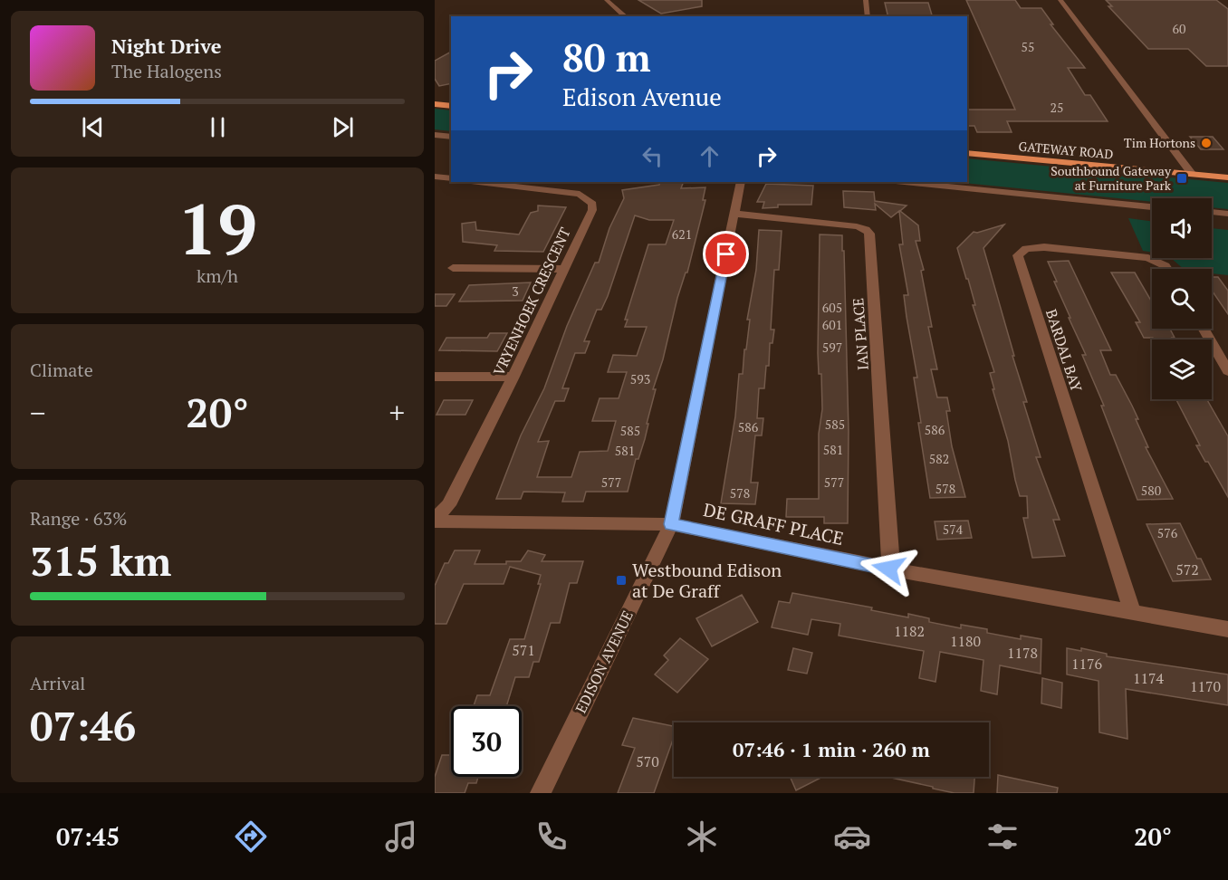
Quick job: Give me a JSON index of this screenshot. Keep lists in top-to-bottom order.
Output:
{
  "streets": {
    "main road": ["GATEWAY ROAD"],
    "street": [
      "VRYENHOEK CRESCENT",
      "IAN PLACE",
      "BARDAL BAY",
      "DE GRAFF PLACE",
      "EDISON AVENUE"
    ]
  },
  "crossings": [
    ["VRYENHOEK CRESCENT", "DE GRAFF PLACE"],
    ["IAN PLACE", "DE GRAFF PLACE"],
    ["IAN PLACE", "EDISON AVENUE"],
    ["BARDAL BAY", "DE GRAFF PLACE"],
    ["DE GRAFF PLACE", "EDISON AVENUE"]
  ],
  "places": {
    "other": ["Tim Hortons"],
    "transit": ["Southbound Gateway at Furniture Park", "Westbound Edison at De Graff"]
  },
  "house_numbers": [
    "60",
    "55",
    "25",
    "621",
    "3",
    "605",
    "601",
    "597",
    "593",
    "585",
    "586",
    "586",
    "585",
    "581",
    "581",
    "582",
    "577",
    "577",
    "578",
    "580",
    "578",
    "574",
    "576",
    "572",
    "1182",
    "1180",
    "571",
    "1178",
    "1176",
    "1174",
    "1170",
    "570"
  ],
  "page": {
    "turn": ["80 m", "Edison Avenue"],
    "song": ["Night Drive", "The Halogens"],
    "tile": [
      ["19", "km/h"],
      "Climate",
      ["Range · 63%", "315 km"],
      ["Arrival", "07:46"]
    ],
    "heat": ["−", "20°", "+"],
    "limit": "30",
    "trip": "07:46 · 1 min · 260 m",
    "tabs": ["07:45", "20°"]
  }
}
